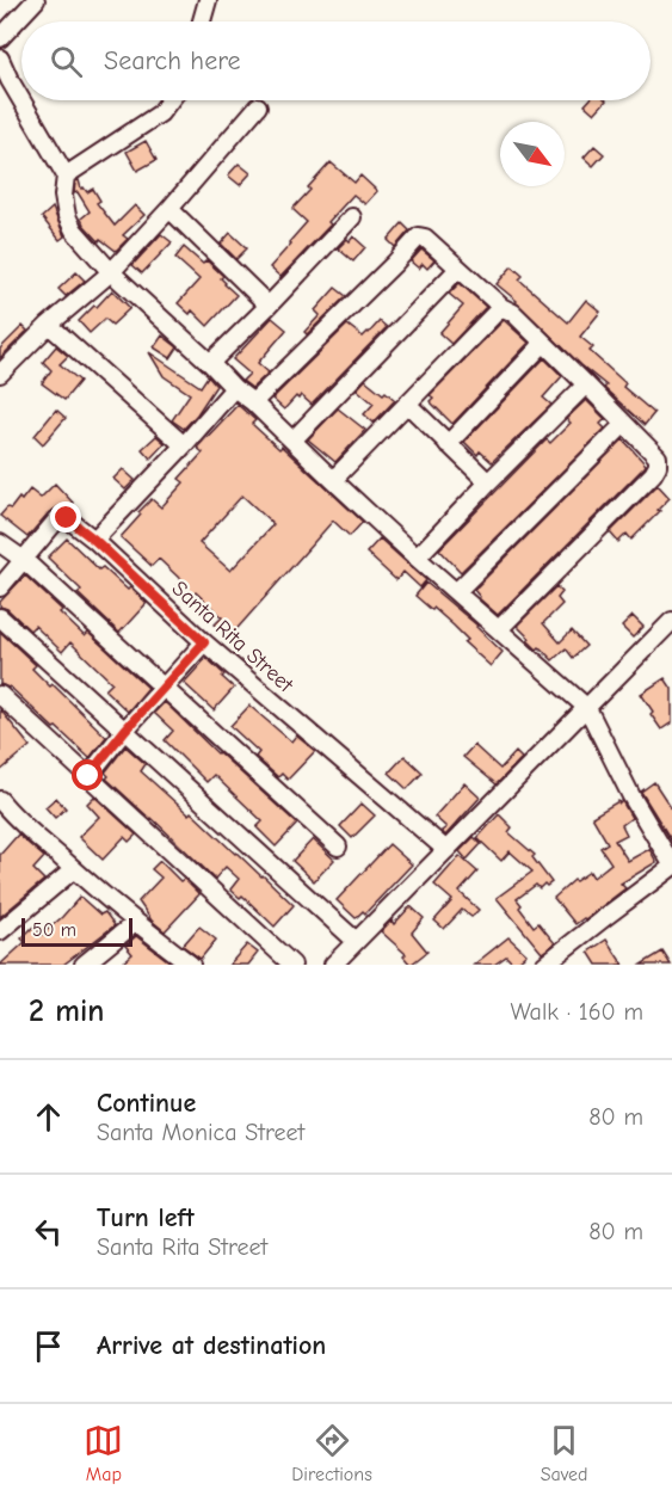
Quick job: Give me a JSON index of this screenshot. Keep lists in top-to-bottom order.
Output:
{
  "streets": {
    "street": ["Santa Rita Street"]
  },
  "scale_bar": "50 m",
  "north": "bottom right",
  "page": {
    "search": "Search here",
    "scale": "50 m",
    "heading": ["2 min", "Walk · 160 m"],
    "list": [
      ["Continue", "Santa Monica Street", "80 m"],
      ["Turn left", "Santa Rita Street", "80 m"],
      "Arrive at destination"
    ],
    "nav": ["Map", "Directions", "Saved"]
  }
}
